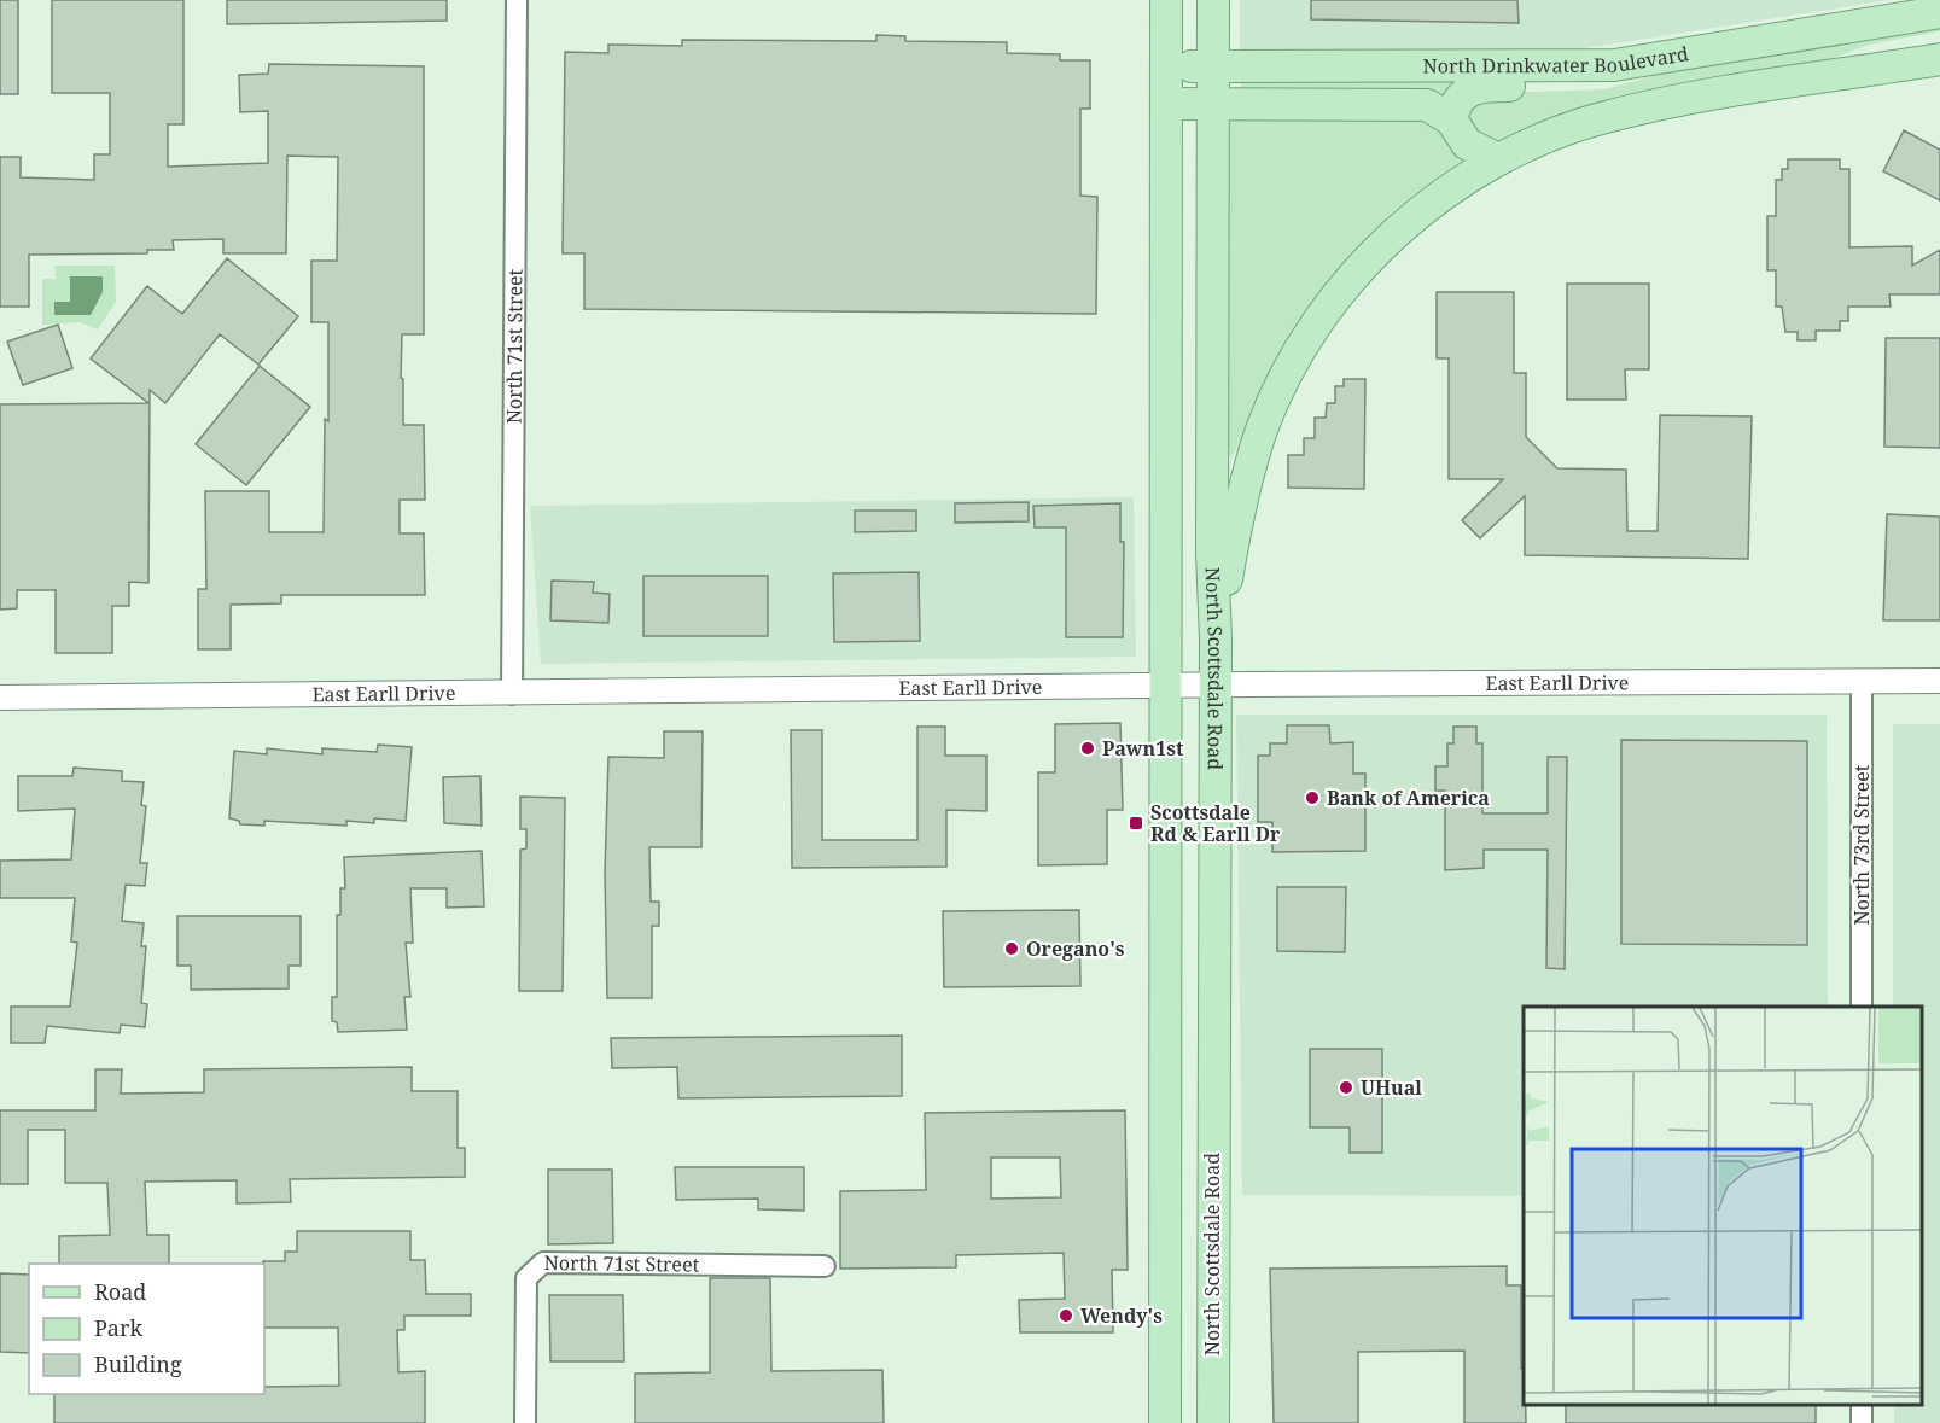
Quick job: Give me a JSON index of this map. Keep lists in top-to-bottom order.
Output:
{
  "streets": {
    "main road": ["North Drinkwater Boulevard", "North Scottsdale Road"],
    "street": ["North 71st Street", "East Earll Drive", "North 73rd Street"]
  },
  "crossings": [
    ["North Drinkwater Boulevard", "North Scottsdale Road"],
    ["North 71st Street", "East Earll Drive"],
    ["North Scottsdale Road", "East Earll Drive"],
    ["East Earll Drive", "North 73rd Street"]
  ],
  "places": {
    "other": [
      "Pawn1st",
      "Bank of America",
      "Oregano's",
      "UHual",
      "Wendy's"
    ],
    "transit": ["Scottsdale Rd & Earll Dr"]
  },
  "legend": ["Road", "Park", "Building"]
}
